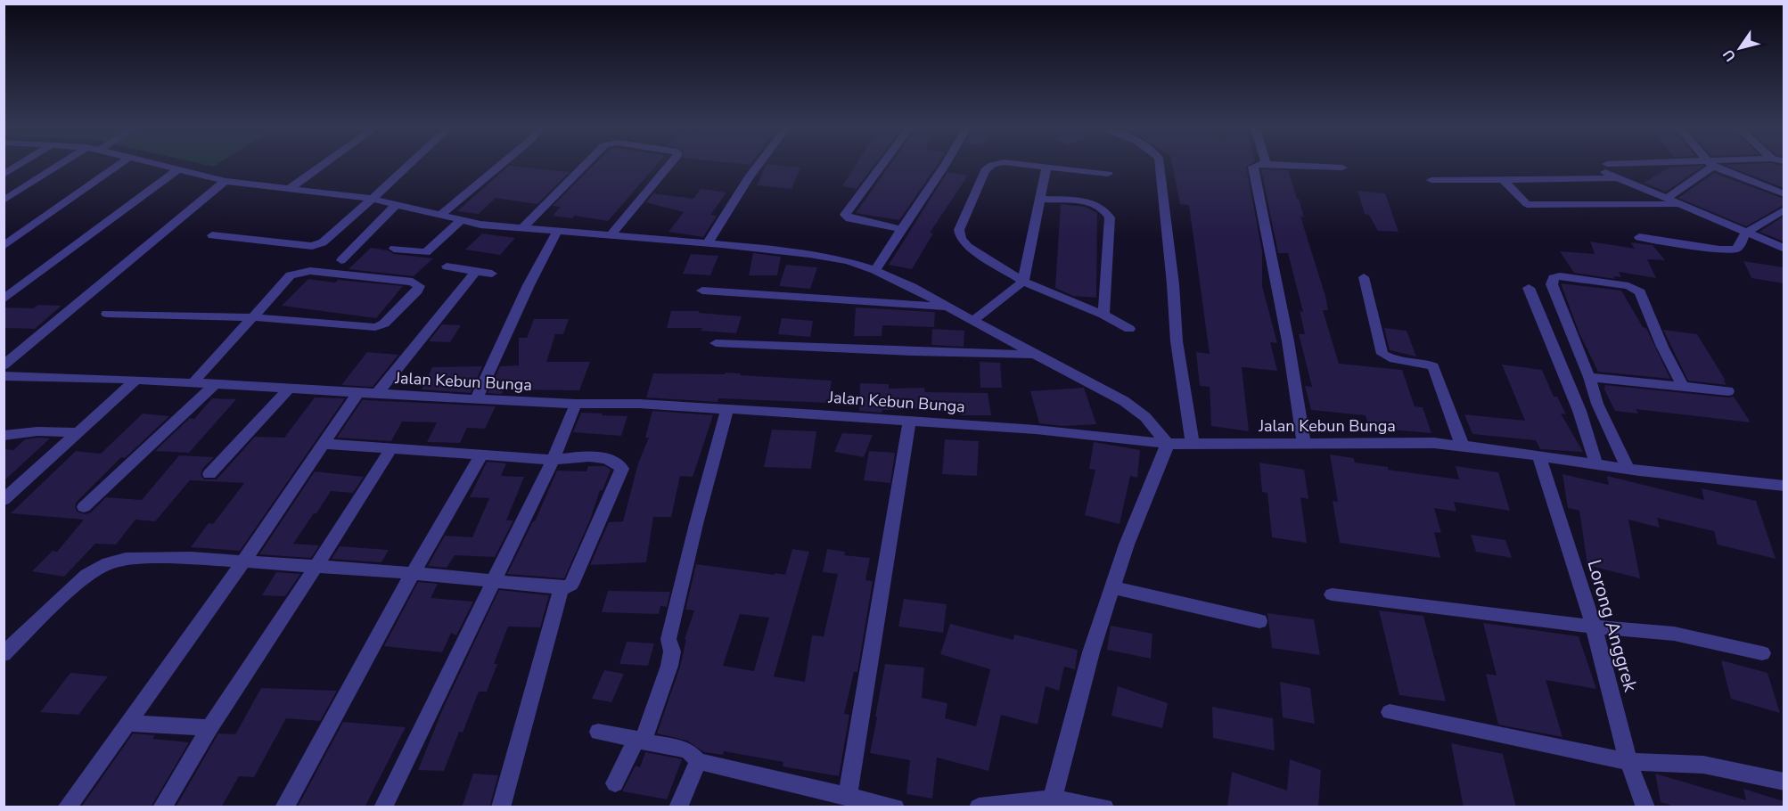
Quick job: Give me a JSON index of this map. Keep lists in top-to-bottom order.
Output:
{
  "streets": {
    "street": ["Jalan Kebun Bunga", "Lorong Anggrek"]
  },
  "crossings": [
    ["Jalan Kebun Bunga", "Lorong Anggrek"]
  ],
  "north": "bottom left"
}
